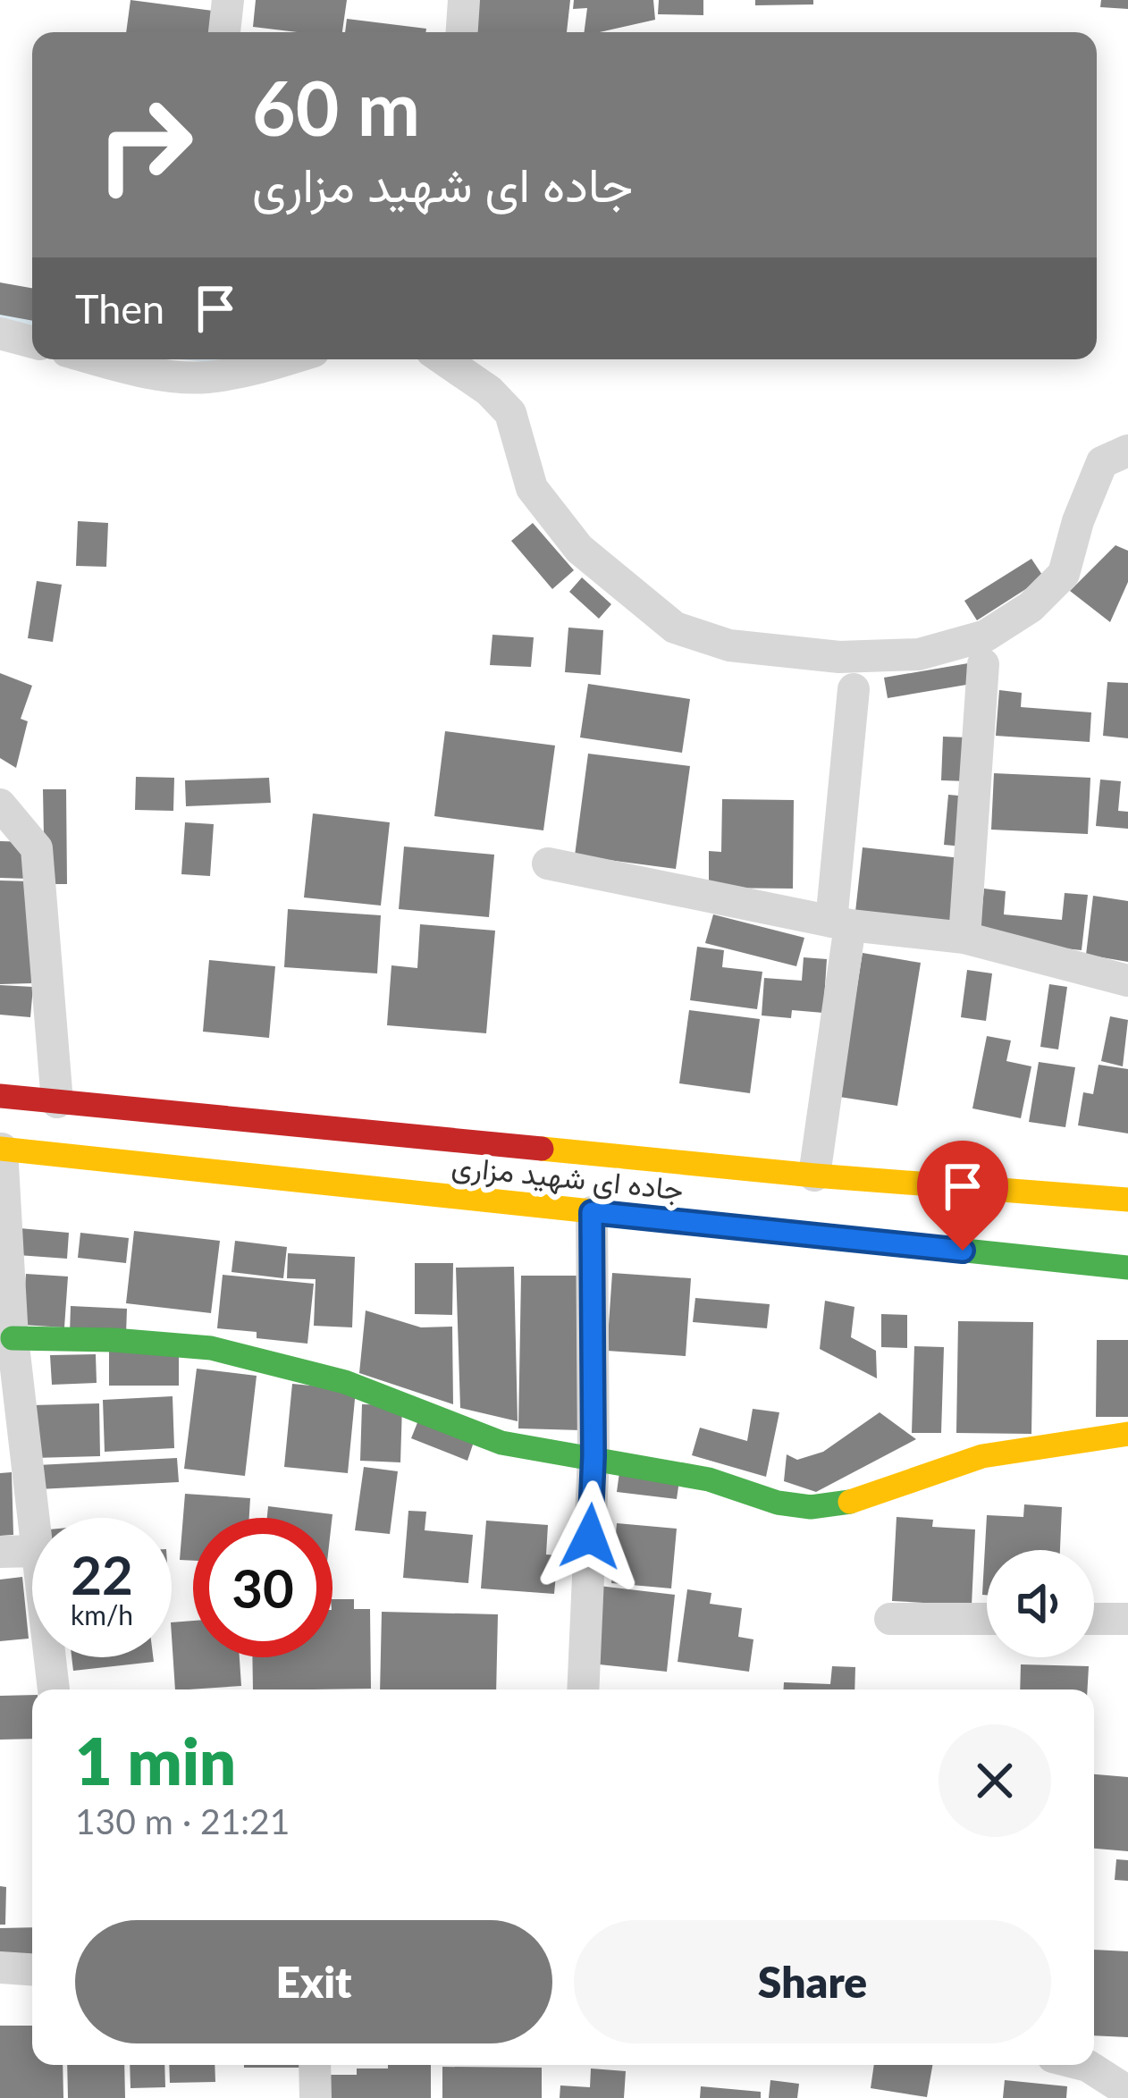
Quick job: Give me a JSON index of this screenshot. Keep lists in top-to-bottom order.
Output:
{
  "streets": {
    "main road": ["جاده ای شهید مزاری"]
  },
  "page": {
    "turn": ["60 m", "جاده ای شهید مزاری"],
    "then": "Then",
    "speed": "22 km/h",
    "limit": "30",
    "heading": ["1 min", "130 m · 21:21"],
    "buttons": ["Exit", "Share"]
  }
}
